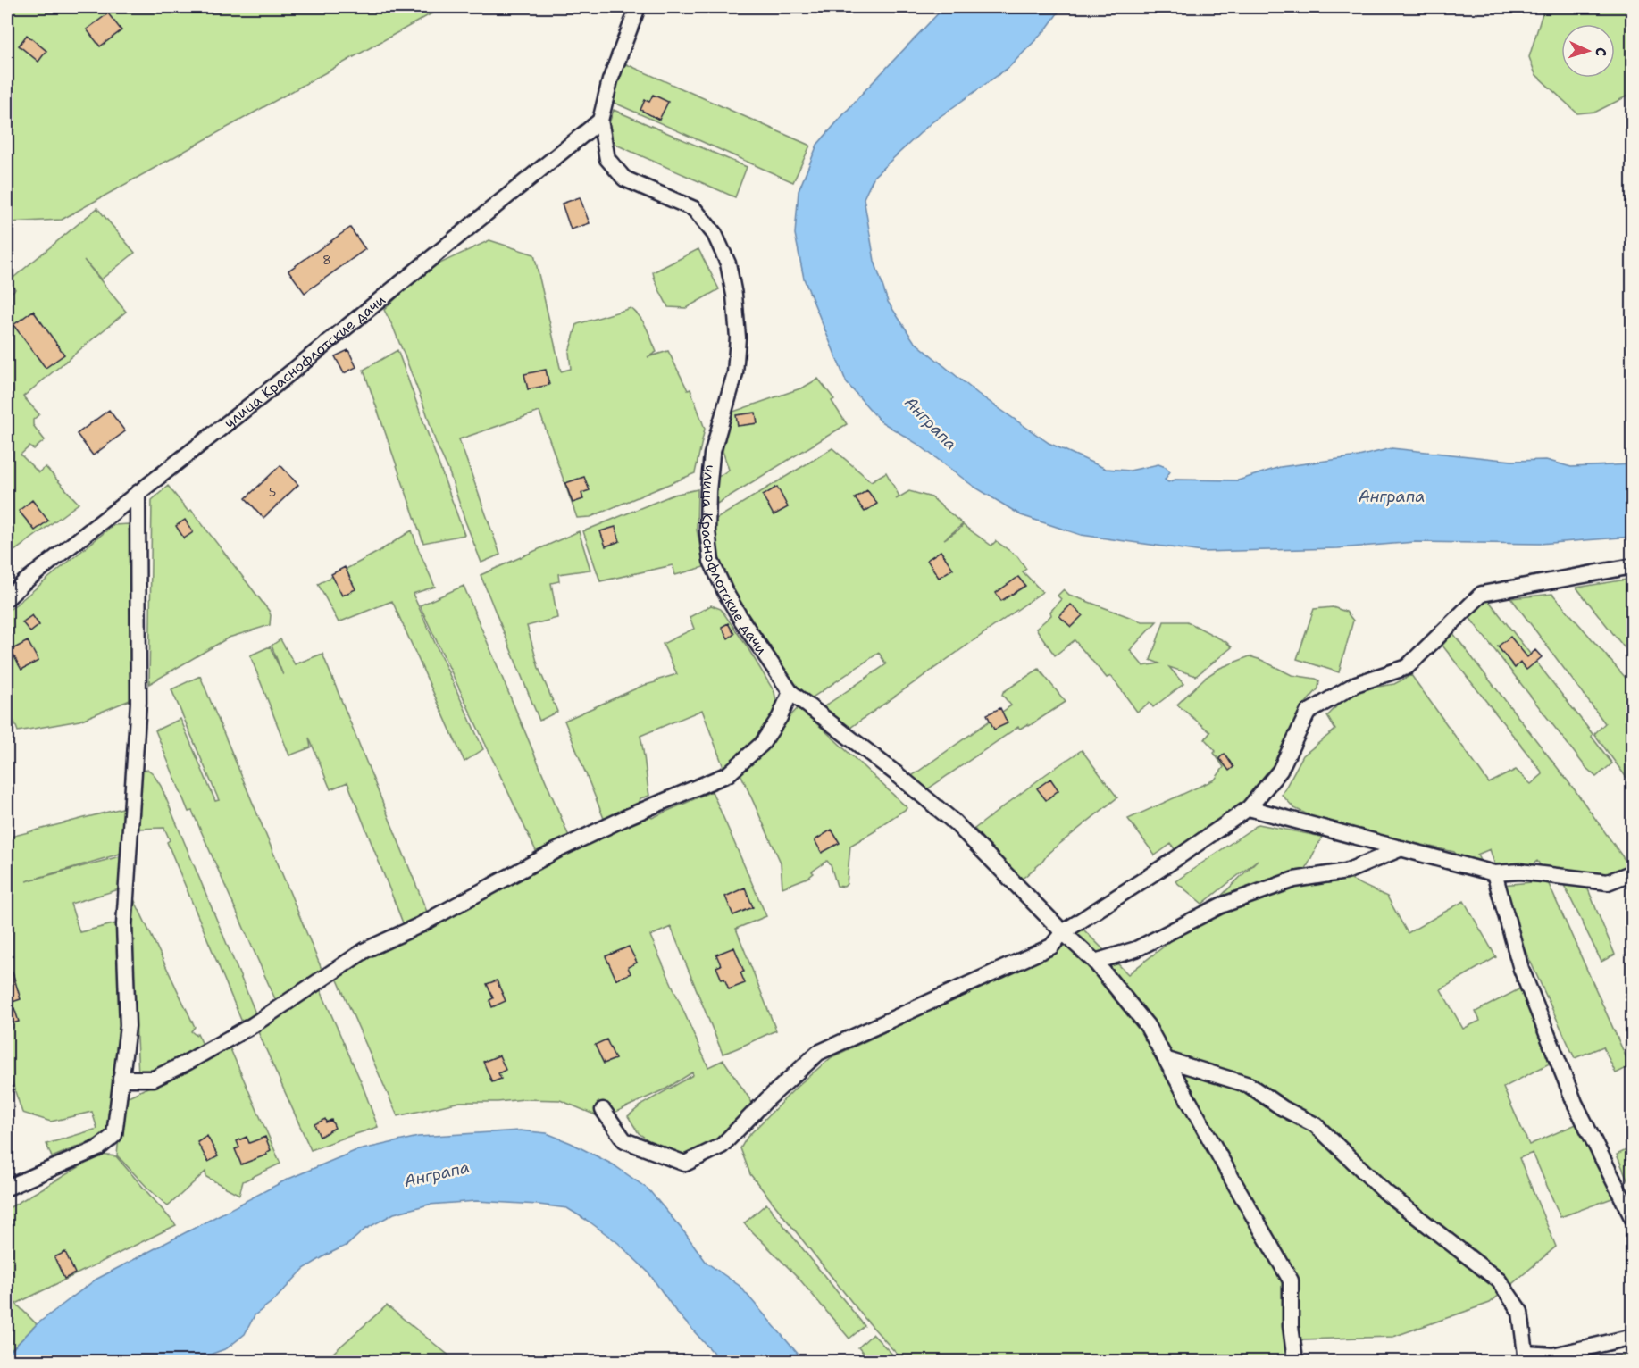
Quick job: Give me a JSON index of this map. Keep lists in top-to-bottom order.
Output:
{
  "streets": {
    "street": ["улица Краснофлотские дачи"]
  },
  "water": ["Анграпа"],
  "house_numbers": ["8", "5"],
  "north": "right"
}
